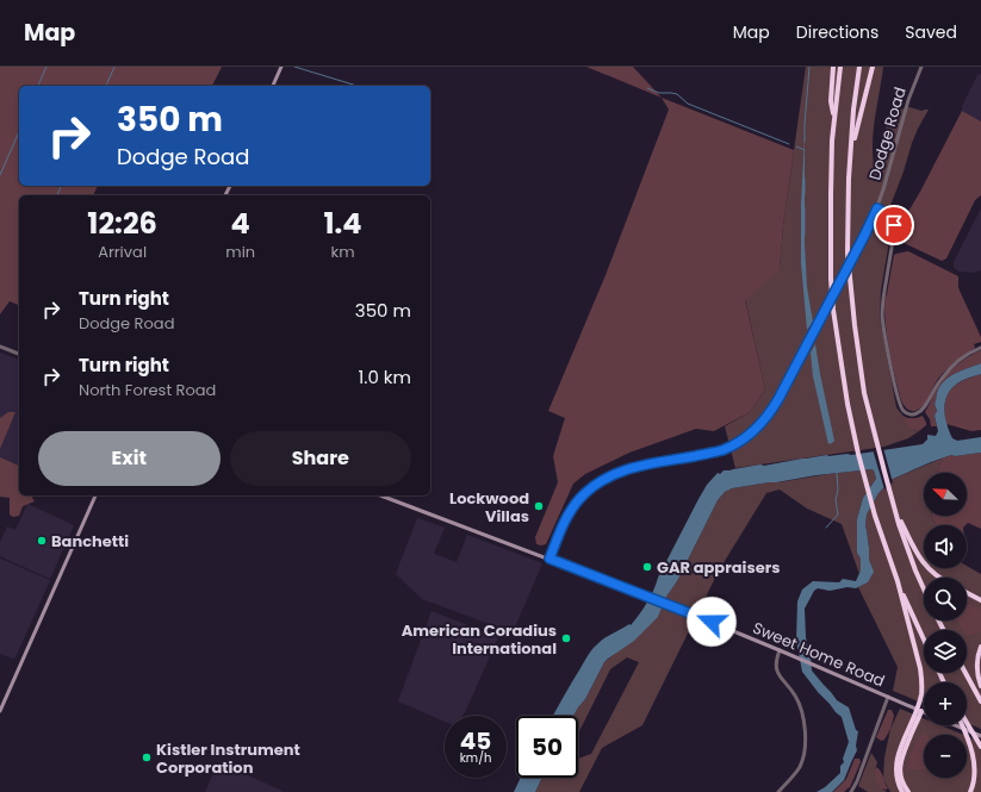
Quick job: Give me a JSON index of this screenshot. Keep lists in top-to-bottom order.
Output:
{
  "streets": {
    "main road": ["Sweet Home Road"],
    "street": ["Dodge Road"]
  },
  "crossings": [
    ["Dodge Road", "Sweet Home Road"]
  ],
  "places": [
    "Lockwood Villas",
    "Banchetti",
    "GAR appraisers",
    "American Coradius International",
    "Kistler Instrument Corporation"
  ],
  "north": "top left",
  "page": {
    "header": "Map",
    "nav": ["Map", "Directions", "Saved"],
    "turn": ["350 m", "Dodge Road"],
    "eta": [
      "12:26",
      "Arrival",
      "4",
      "min",
      "1.4",
      "km"
    ],
    "list": [
      {
        "name": "Turn right",
        "note": "Dodge Road",
        "value": "350 m"
      },
      {
        "name": "Turn right",
        "note": "North Forest Road",
        "value": "1.0 km"
      }
    ],
    "buttons": ["Exit", "Share"],
    "map_buttons": ["+", "−"],
    "speed": "45 km/h",
    "limit": "50"
  }
}
